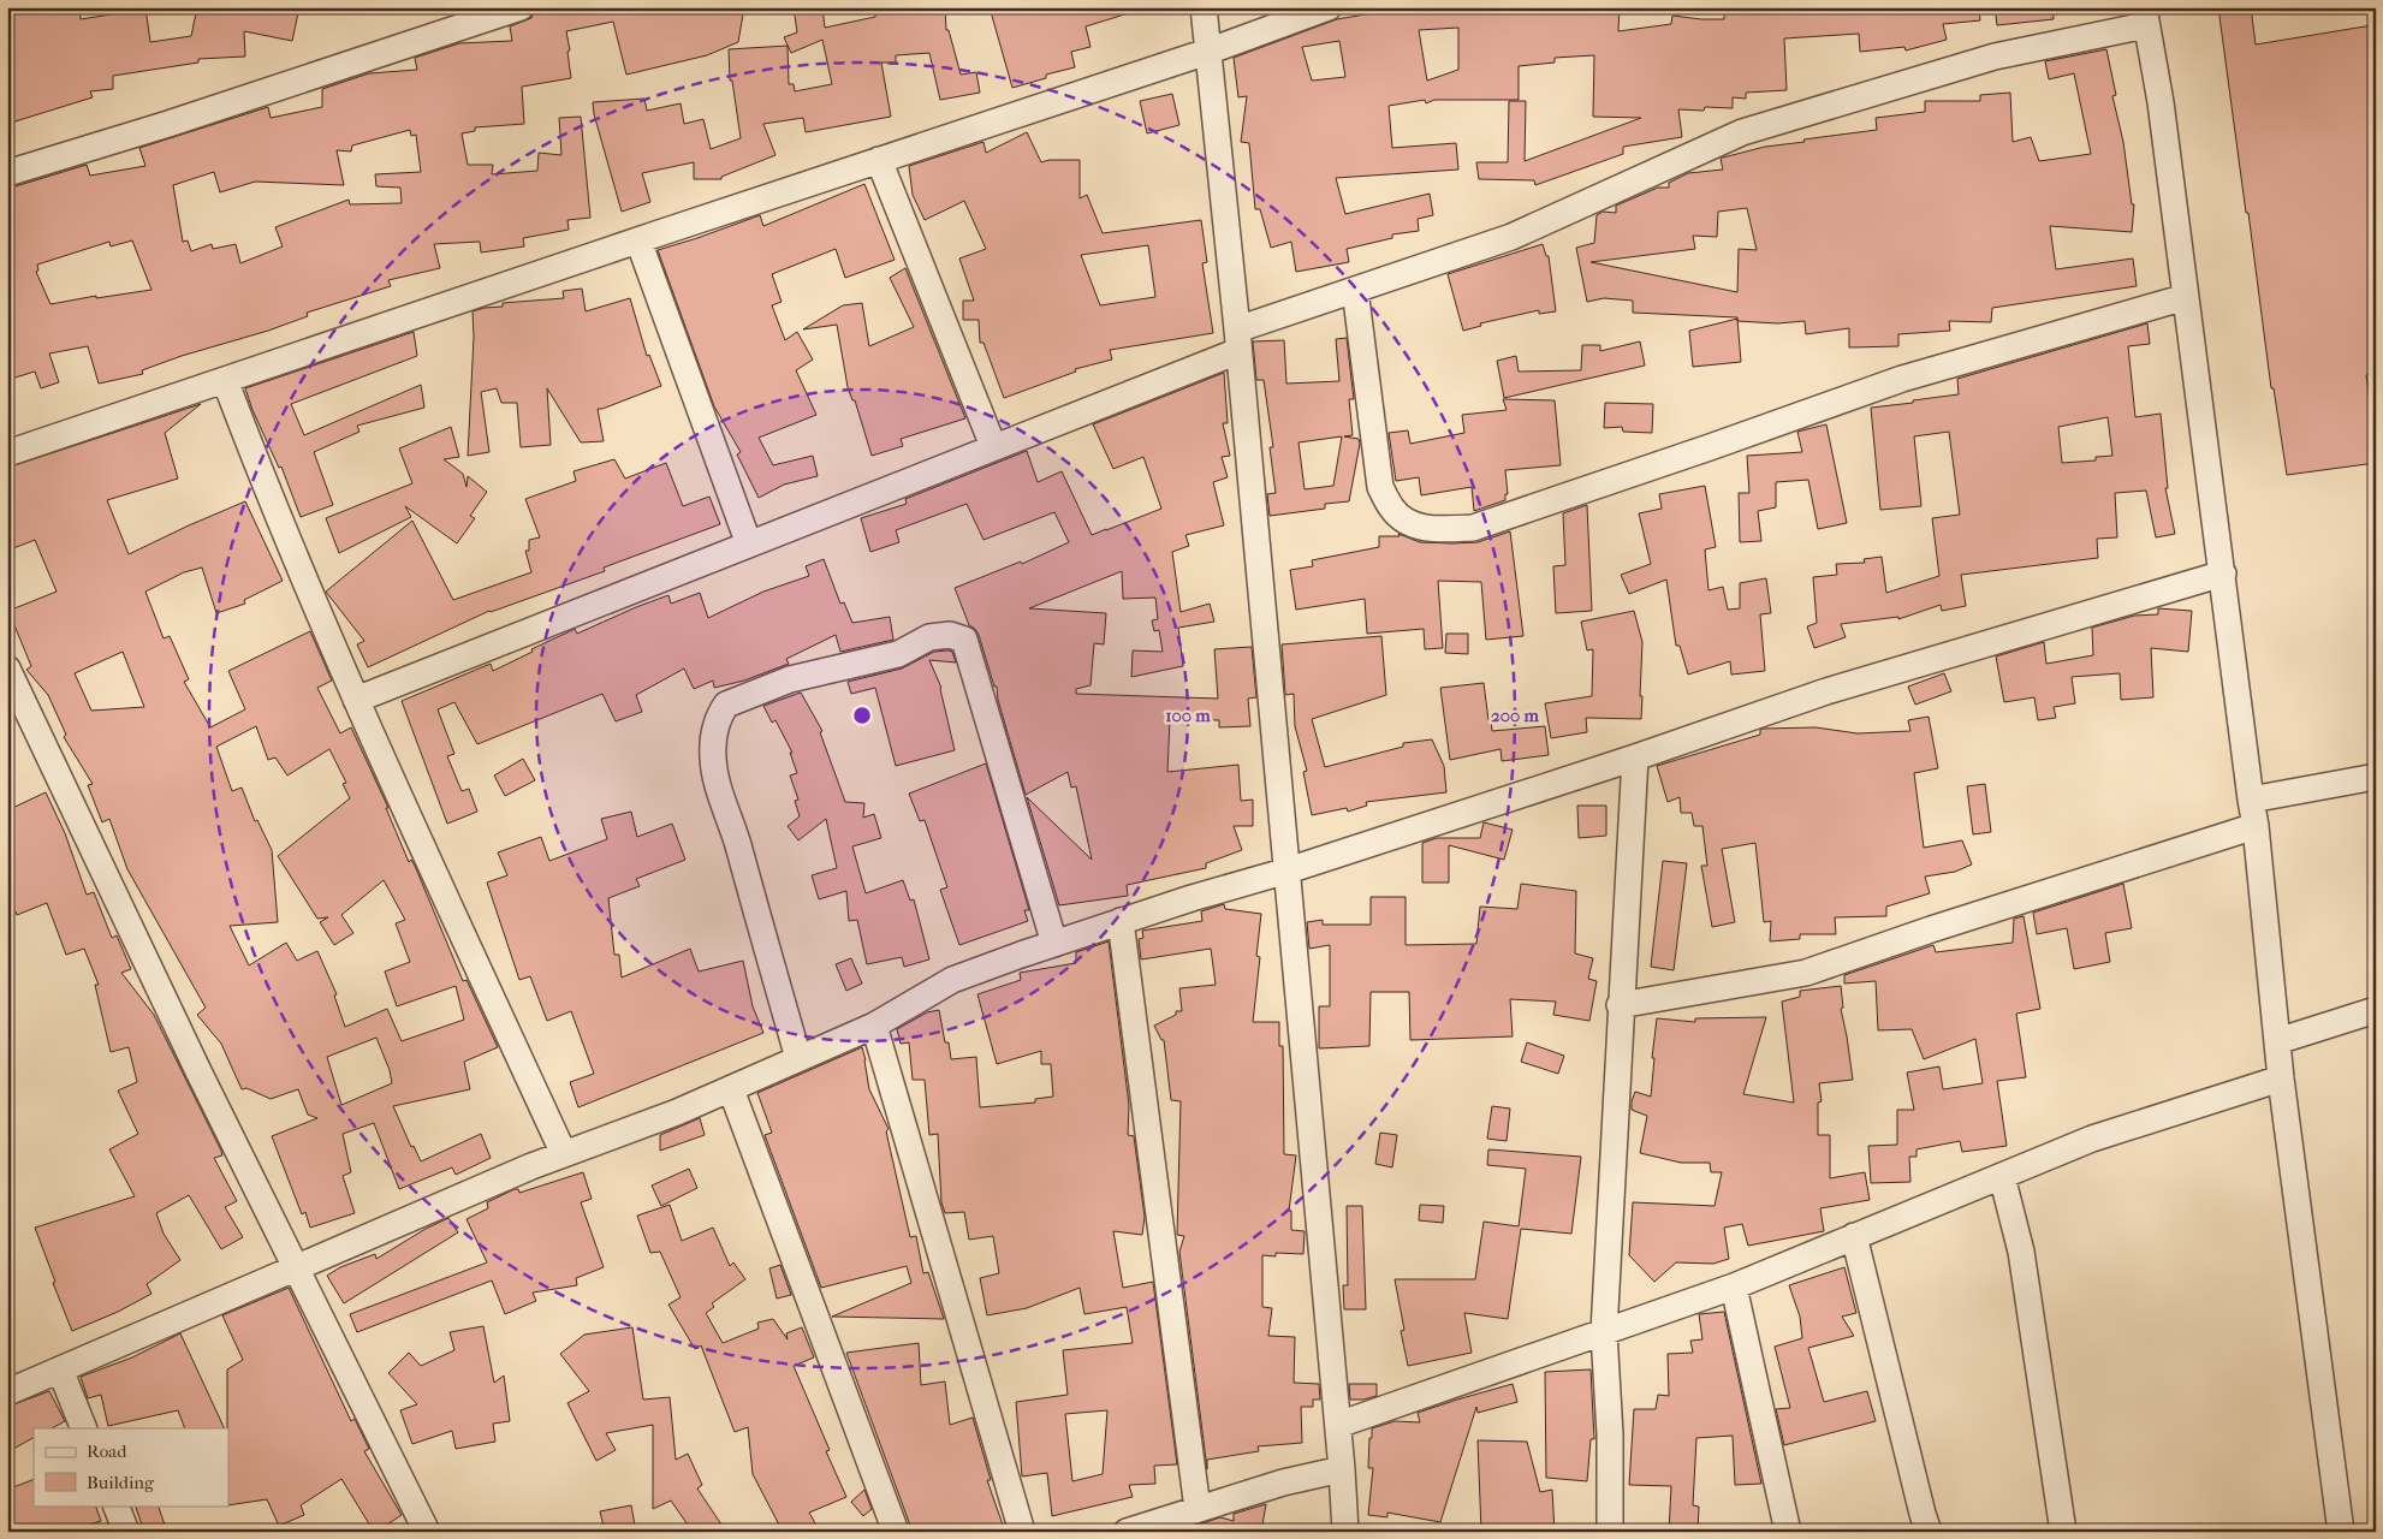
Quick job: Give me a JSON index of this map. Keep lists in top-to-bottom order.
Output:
{
  "legend": ["Road", "Building"],
  "rings": ["100 m", "200 m"]
}
